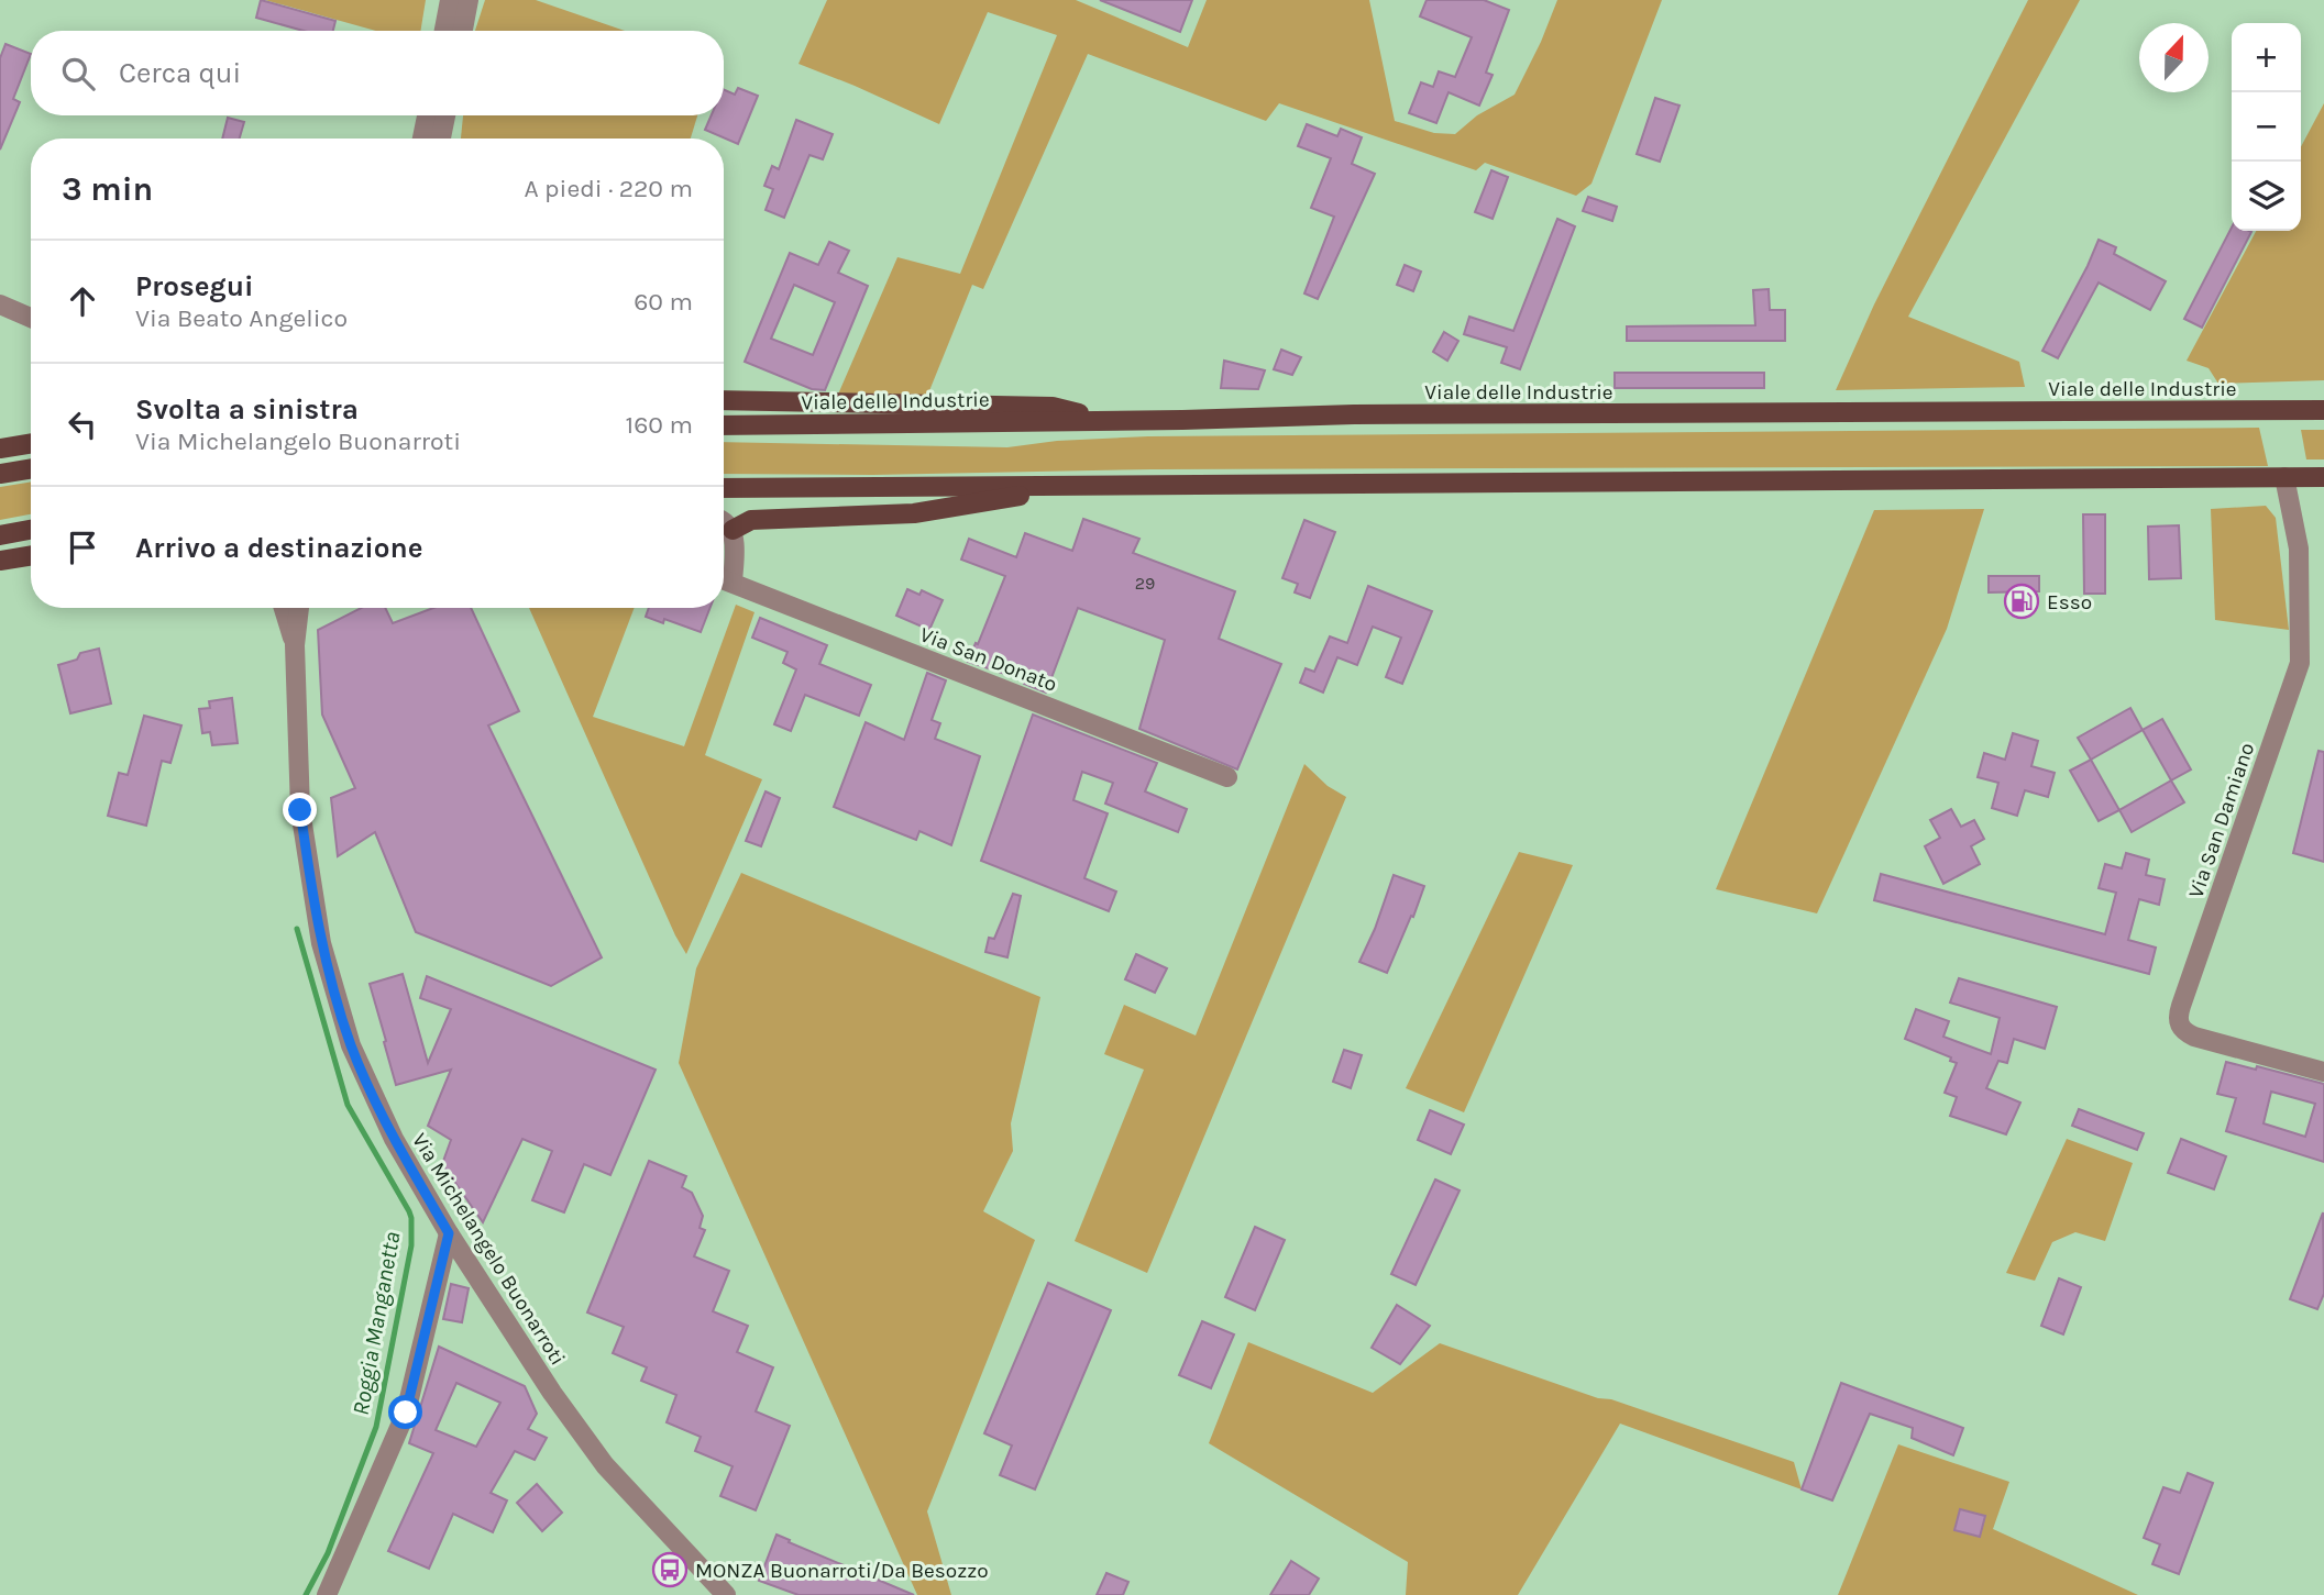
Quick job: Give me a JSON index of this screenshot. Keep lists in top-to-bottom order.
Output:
{
  "streets": {
    "main road": ["Viale delle Industrie"],
    "street": ["Via San Donato", "Via San Damiano", "Via Michelangelo Buonarroti"]
  },
  "water": ["Roggia Manganetta"],
  "places": {
    "fuel station": ["Esso"],
    "bus stop": ["MONZA Buonarroti/Da Besozzo"]
  },
  "house_numbers": ["29"],
  "north": "top",
  "page": {
    "map_buttons": ["+", "−"],
    "search": "Cerca qui",
    "heading": ["3 min", "A piedi · 220 m"],
    "list": [
      ["Prosegui", "Via Beato Angelico", "60 m"],
      ["Svolta a sinistra", "Via Michelangelo Buonarroti", "160 m"],
      "Arrivo a destinazione"
    ]
  }
}
